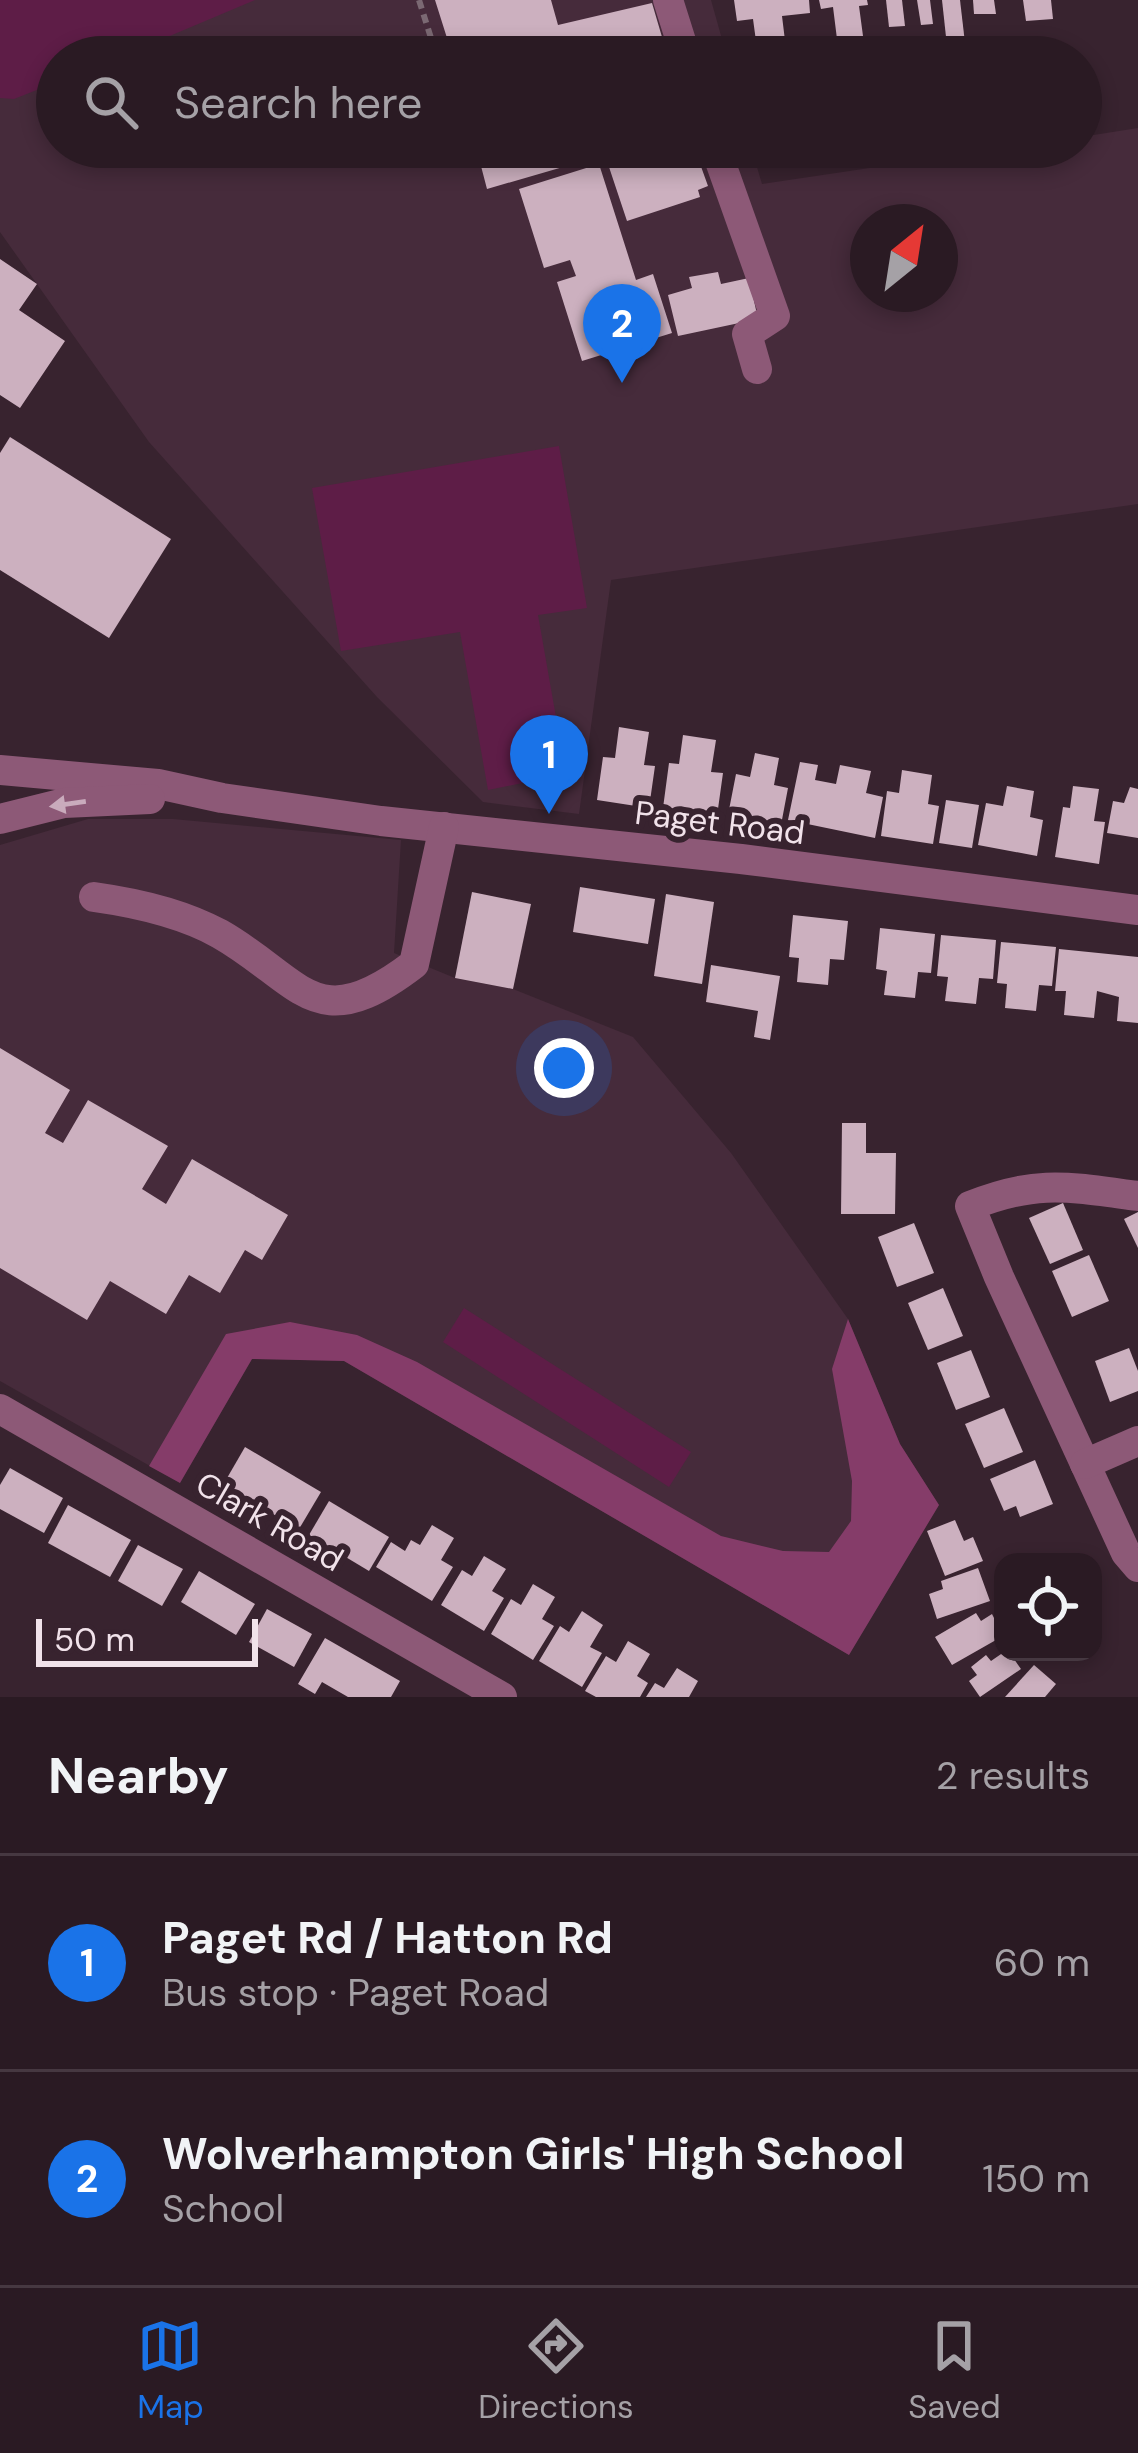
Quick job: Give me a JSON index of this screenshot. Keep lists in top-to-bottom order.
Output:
{
  "streets": {
    "street": ["Paget Road", "Clark Road"]
  },
  "scale_bar": "50 m",
  "north": "top right",
  "page": {
    "search": "Search here",
    "pins": ["2", "1"],
    "scale": "50 m",
    "heading": ["Nearby", "2 results"],
    "list": [
      {
        "mark": "1",
        "name": "Paget Rd / Hatton Rd",
        "note": "Bus stop · Paget Road",
        "value": "60 m"
      },
      {
        "mark": "2",
        "name": "Wolverhampton Girls' High School",
        "note": "School",
        "value": "150 m"
      }
    ],
    "nav": ["Map", "Directions", "Saved"]
  }
}
